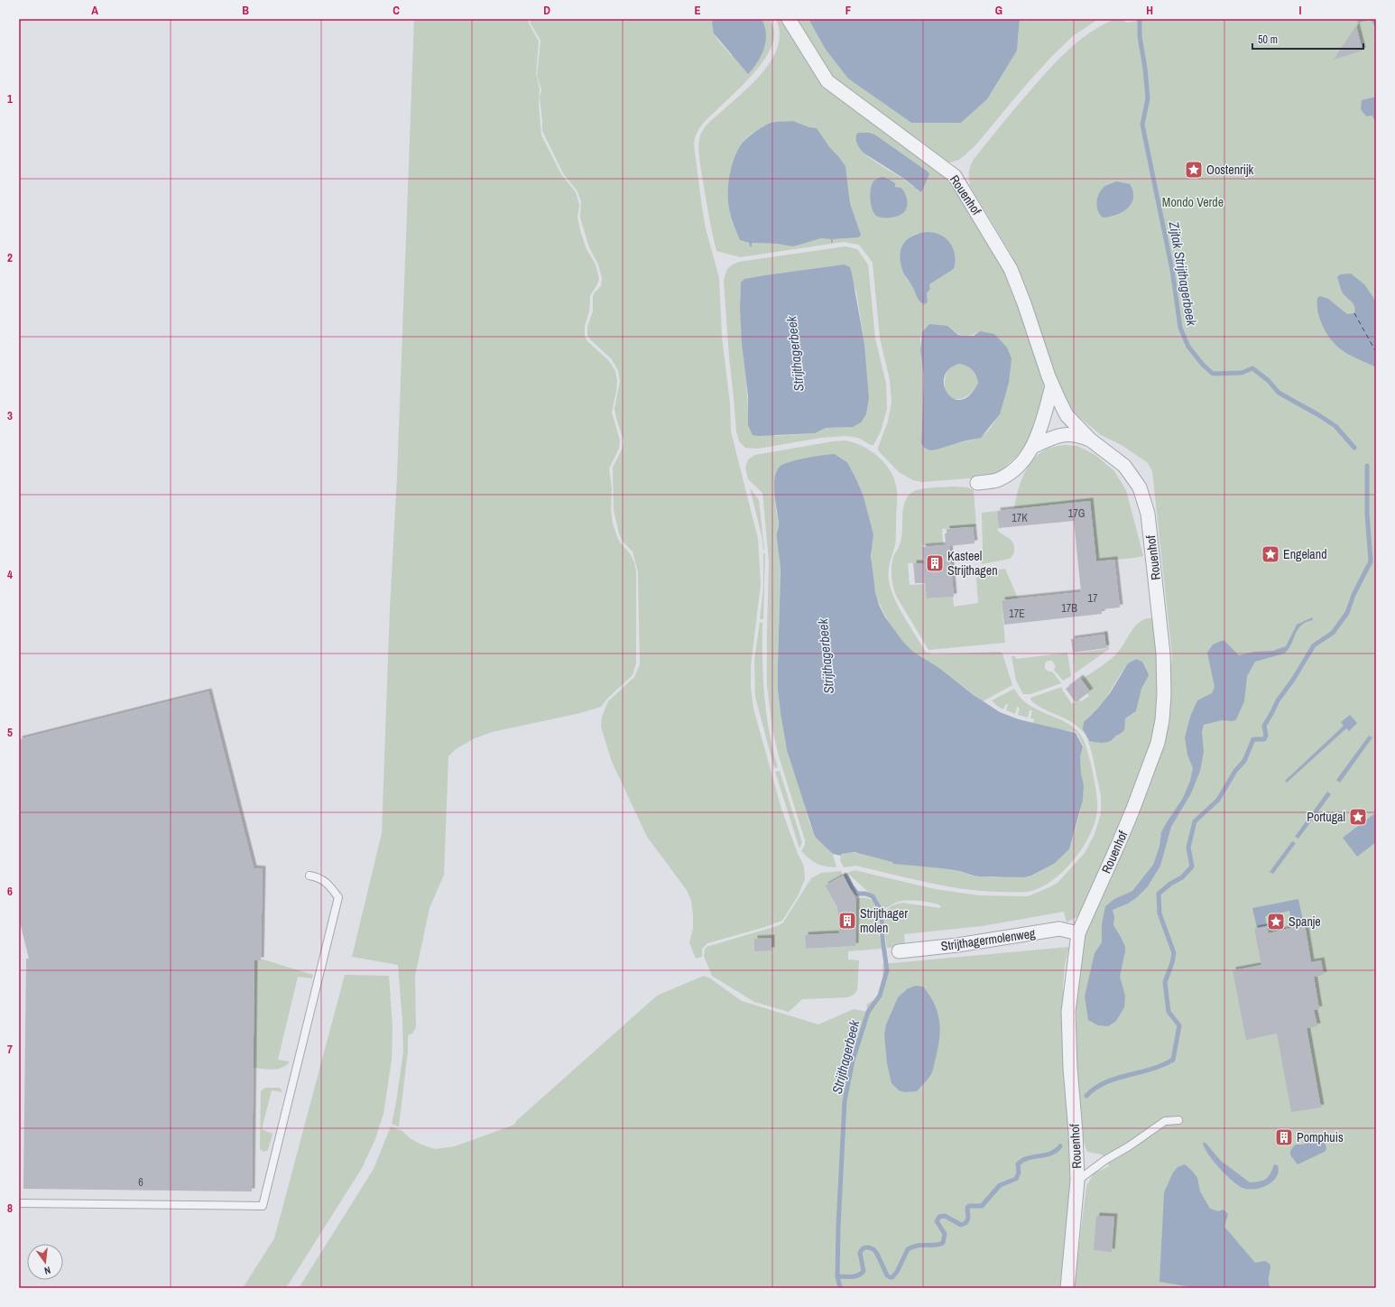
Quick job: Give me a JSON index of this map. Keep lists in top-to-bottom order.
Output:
{
  "streets": {
    "street": ["Rouenhof", "Strijthagermolenweg"]
  },
  "crossings": [
    ["Rouenhof", "Strijthagermolenweg"]
  ],
  "water": ["Zijtak Strijthagerbeek", "Strijthagerbeek"],
  "parks": ["Mondo Verde"],
  "places": {
    "place": [
      "Oostenrijk",
      "Engeland",
      "Portugal",
      "Spanje"
    ],
    "building": ["Kasteel Strijthagen", "Strijthager molen", "Pomphuis"]
  },
  "house_numbers": [
    "17G",
    "17K",
    "17",
    "17B",
    "17E",
    "6"
  ],
  "scale_bar": "50 m",
  "north": "bottom",
  "grid": {
    "columns": [
      "A",
      "B",
      "C",
      "D",
      "E",
      "F",
      "G",
      "H",
      "I"
    ],
    "rows": [
      "1",
      "2",
      "3",
      "4",
      "5",
      "6",
      "7",
      "8"
    ]
  }
}
